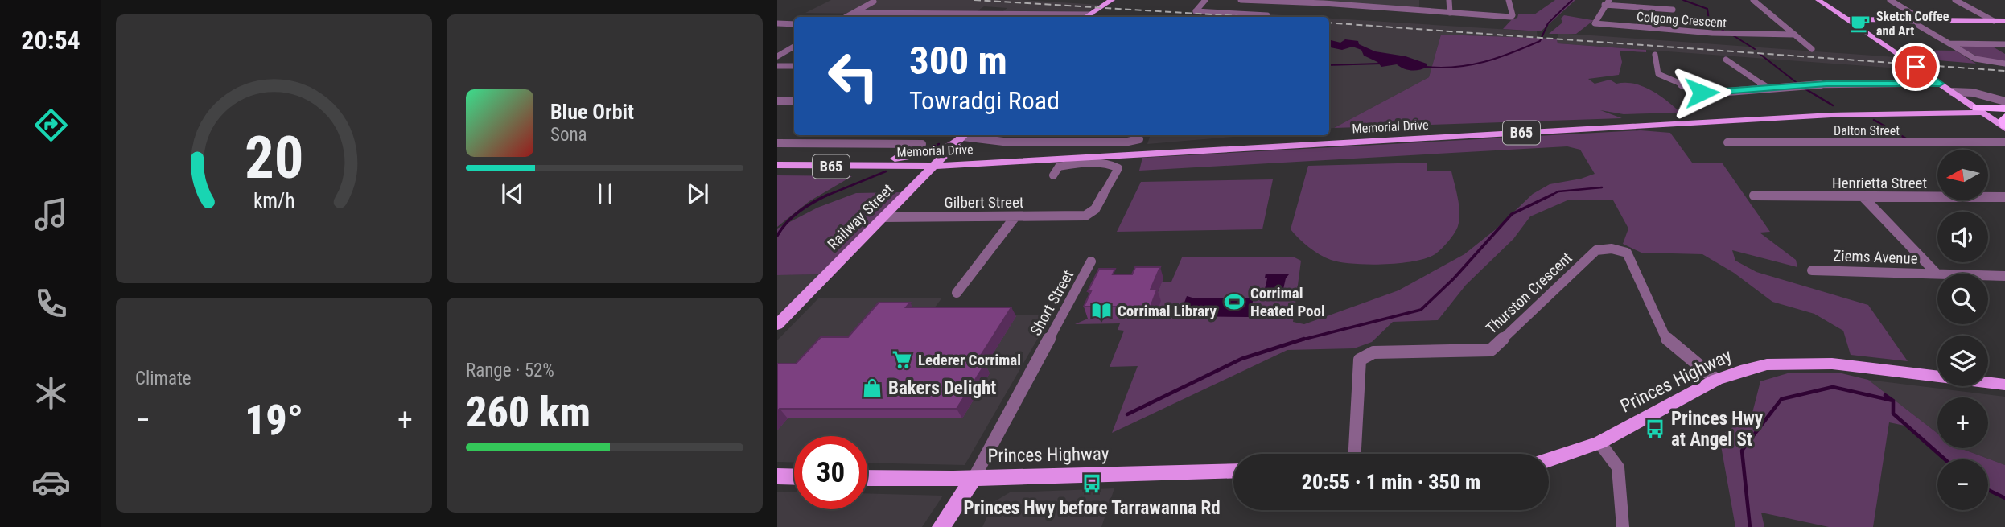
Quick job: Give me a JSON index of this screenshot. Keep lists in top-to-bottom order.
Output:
{
  "streets": {
    "highway": ["Memorial Drive", "B65"],
    "main road": ["Railway Street", "Princes Highway"],
    "street": [
      "Colgong Crescent",
      "Dalton Street",
      "Henrietta Street",
      "Gilbert Street",
      "Ziems Avenue",
      "Thurston Crescent",
      "Short Street"
    ]
  },
  "crossings": [
    ["Memorial Drive", "Railway Street"],
    ["Gilbert Street", "Railway Street"],
    ["Thurston Crescent", "Princes Highway"],
    ["Short Street", "Princes Highway"]
  ],
  "places": {
    "cafe": ["Sketch Coffee and Art"],
    "sports": ["Corrimal Heated Pool"],
    "library": ["Corrimal Library"],
    "supermarket": ["Lederer Corrimal"],
    "shop": ["Bakers Delight"],
    "bus stop": ["Princes Hwy at Angel St", "Princes Hwy before Tarrawanna Rd"]
  },
  "north": "left",
  "page": {
    "tabs": "20:54",
    "turn": ["300 m", "Towradgi Road"],
    "song": ["Blue Orbit", "Sona"],
    "map_buttons": ["+", "−"],
    "tile": [
      "Climate",
      ["Range · 52%", "260 km"]
    ],
    "heat": ["−", "19°", "+"],
    "limit": "30",
    "trip": "20:55 · 1 min · 350 m",
    "gauge": ["20", "km/h"]
  }
}
